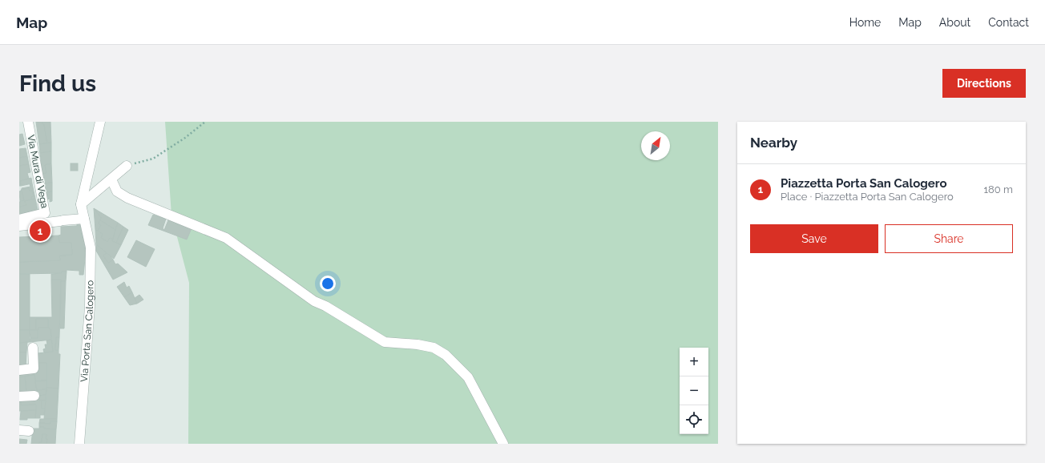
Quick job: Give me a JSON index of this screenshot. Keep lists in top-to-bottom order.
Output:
{
  "streets": {
    "street": ["Via Mura di Vega", "Via Porta San Calogero"]
  },
  "north": "top right",
  "page": {
    "header": "Map",
    "nav": [
      "Home",
      "Map",
      "About",
      "Contact"
    ],
    "buttons": [
      "Directions",
      ["Save", "Share"]
    ],
    "title": "Find us",
    "heading": "Nearby",
    "list": [
      {
        "mark": "1",
        "name": "Piazzetta Porta San Calogero",
        "note": "Place · Piazzetta Porta San Calogero",
        "value": "180 m"
      }
    ],
    "pins": "1",
    "map_buttons": ["+", "−"]
  }
}
